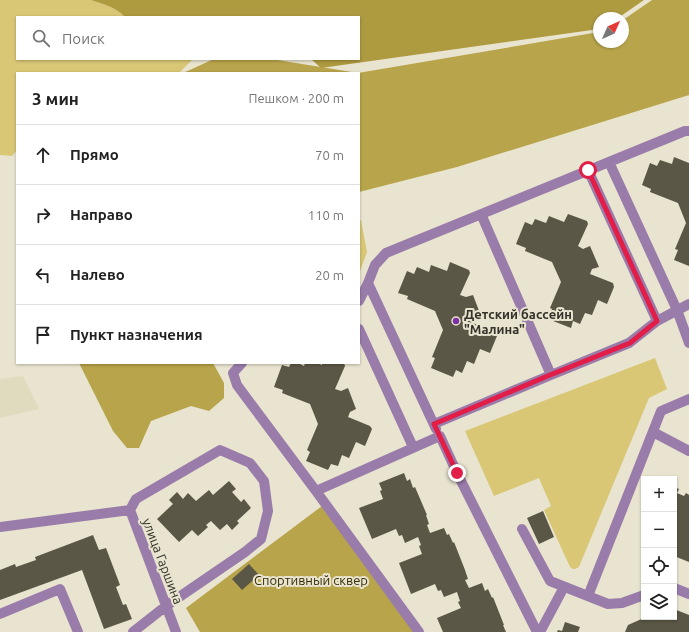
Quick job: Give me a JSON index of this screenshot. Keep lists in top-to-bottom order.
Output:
{
  "streets": {
    "street": ["улица Гаршина"]
  },
  "parks": ["Спортивный сквер"],
  "places": ["Детский бассейн \"Малина\""],
  "north": "top right",
  "page": {
    "search": "Поиск",
    "heading": ["3 мин", "Пешком · 200 m"],
    "list": [
      ["Прямо", "70 m"],
      ["Направо", "110 m"],
      ["Налево", "20 m"],
      "Пункт назначения"
    ],
    "map_buttons": ["+", "−"]
  }
}
